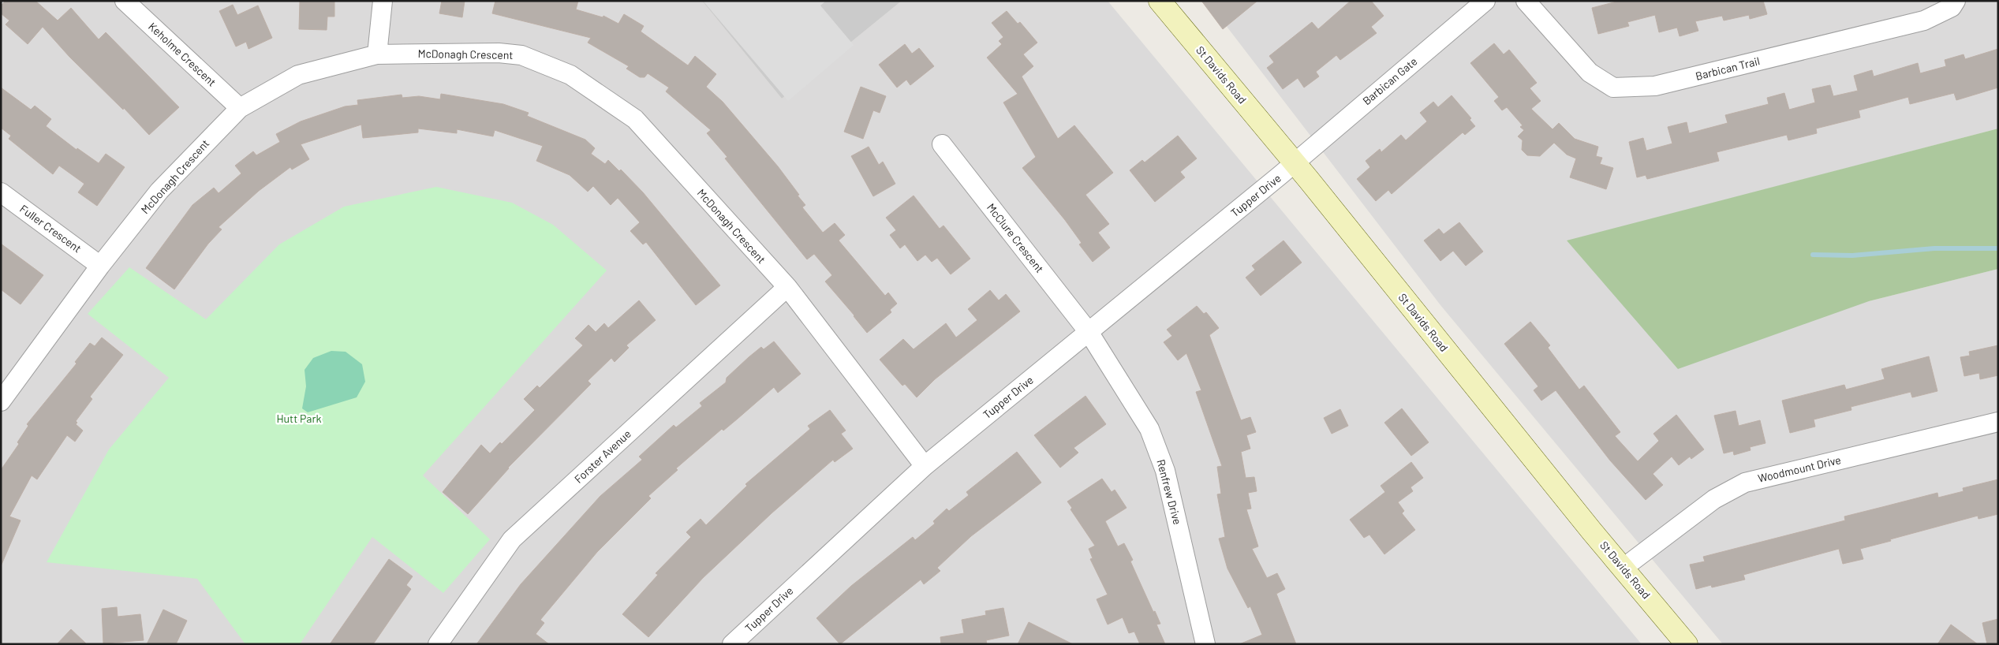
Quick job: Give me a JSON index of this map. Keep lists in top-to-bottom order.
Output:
{
  "streets": {
    "main road": ["St Davids Road"],
    "street": [
      "Keholme Crescent",
      "McDonagh Crescent",
      "Barbican Trail",
      "Barbican Gate",
      "Tupper Drive",
      "Fuller Crescent",
      "McClure Crescent",
      "Forster Avenue",
      "Woodmount Drive",
      "Renfrew Drive"
    ]
  },
  "crossings": [
    ["Keholme Crescent", "McDonagh Crescent"],
    ["McDonagh Crescent", "Tupper Drive"],
    ["McDonagh Crescent", "Fuller Crescent"],
    ["McDonagh Crescent", "Forster Avenue"],
    ["St Davids Road", "Barbican Gate"],
    ["St Davids Road", "Tupper Drive"],
    ["St Davids Road", "Woodmount Drive"],
    ["Barbican Gate", "Tupper Drive"],
    ["Tupper Drive", "McClure Crescent"],
    ["Tupper Drive", "Renfrew Drive"],
    ["McClure Crescent", "Renfrew Drive"]
  ],
  "parks": ["Hutt Park"]
}
